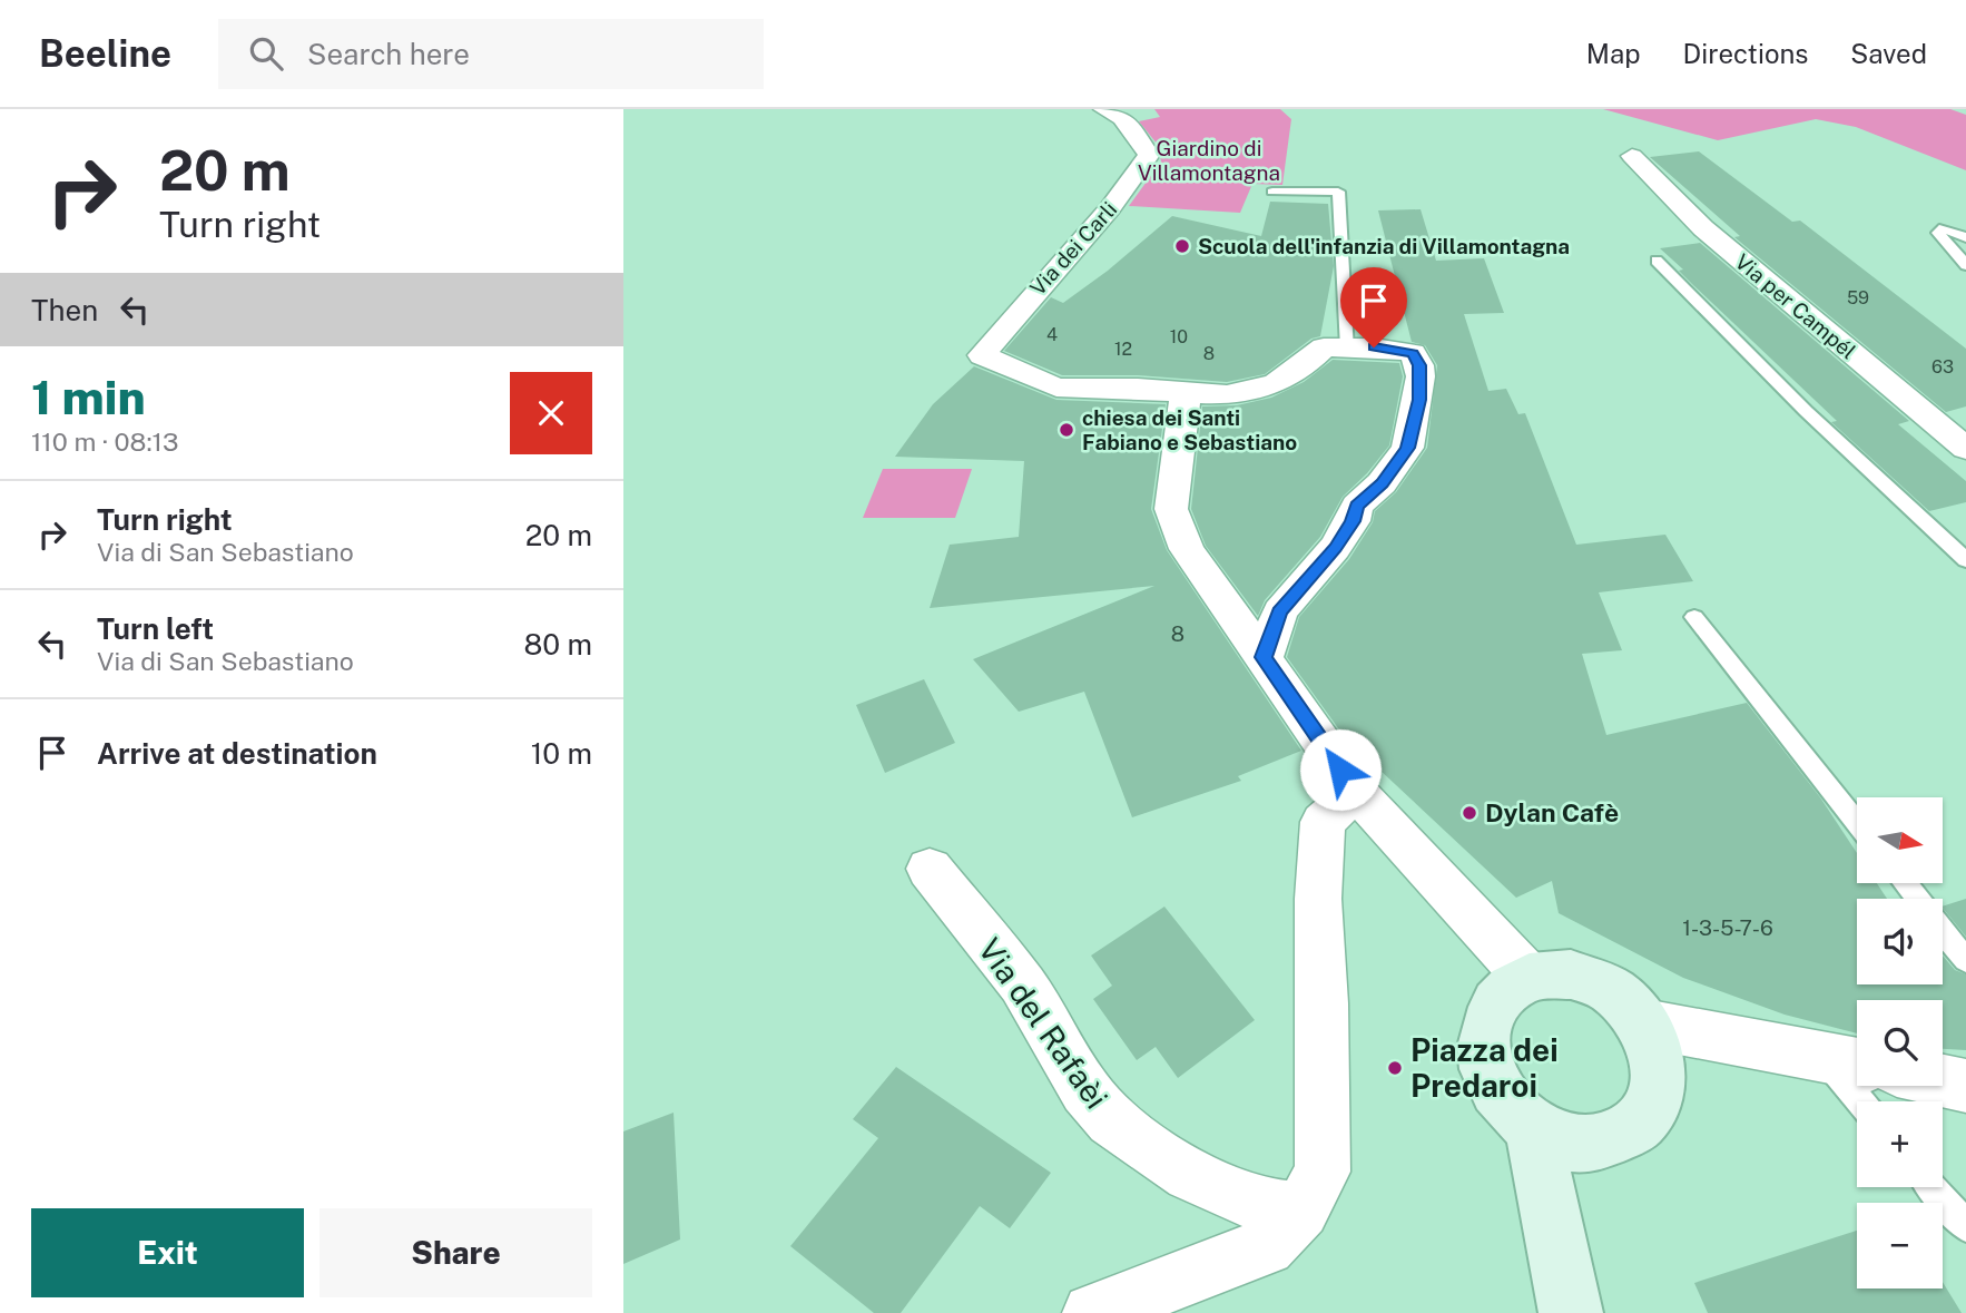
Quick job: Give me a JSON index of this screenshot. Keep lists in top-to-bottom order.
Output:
{
  "streets": {
    "street": ["Via dei Carli", "Via per Campél", "Via del Rafaèi"]
  },
  "parks": ["Giardino di Villamontagna"],
  "places": [
    "Scuola dell'infanzia di Villamontagna",
    "chiesa dei Santi Fabiano e Sebastiano",
    "Dylan Cafè",
    "Piazza dei Predaroi"
  ],
  "house_numbers": [
    "59",
    "4",
    "10",
    "12",
    "8",
    "63",
    "8",
    "1-3-5-7-6"
  ],
  "north": "right",
  "page": {
    "header": "Beeline",
    "search": "Search here",
    "nav": ["Map", "Directions", "Saved"],
    "turn": ["20 m", "Turn right"],
    "then": "Then",
    "heading": ["1 min", "110 m · 08:13"],
    "list": [
      {
        "name": "Turn right",
        "note": "Via di San Sebastiano",
        "value": "20 m"
      },
      {
        "name": "Turn left",
        "note": "Via di San Sebastiano",
        "value": "80 m"
      },
      {
        "name": "Arrive at destination",
        "value": "10 m"
      }
    ],
    "map_buttons": ["+", "−"],
    "buttons": ["Exit", "Share"]
  }
}
